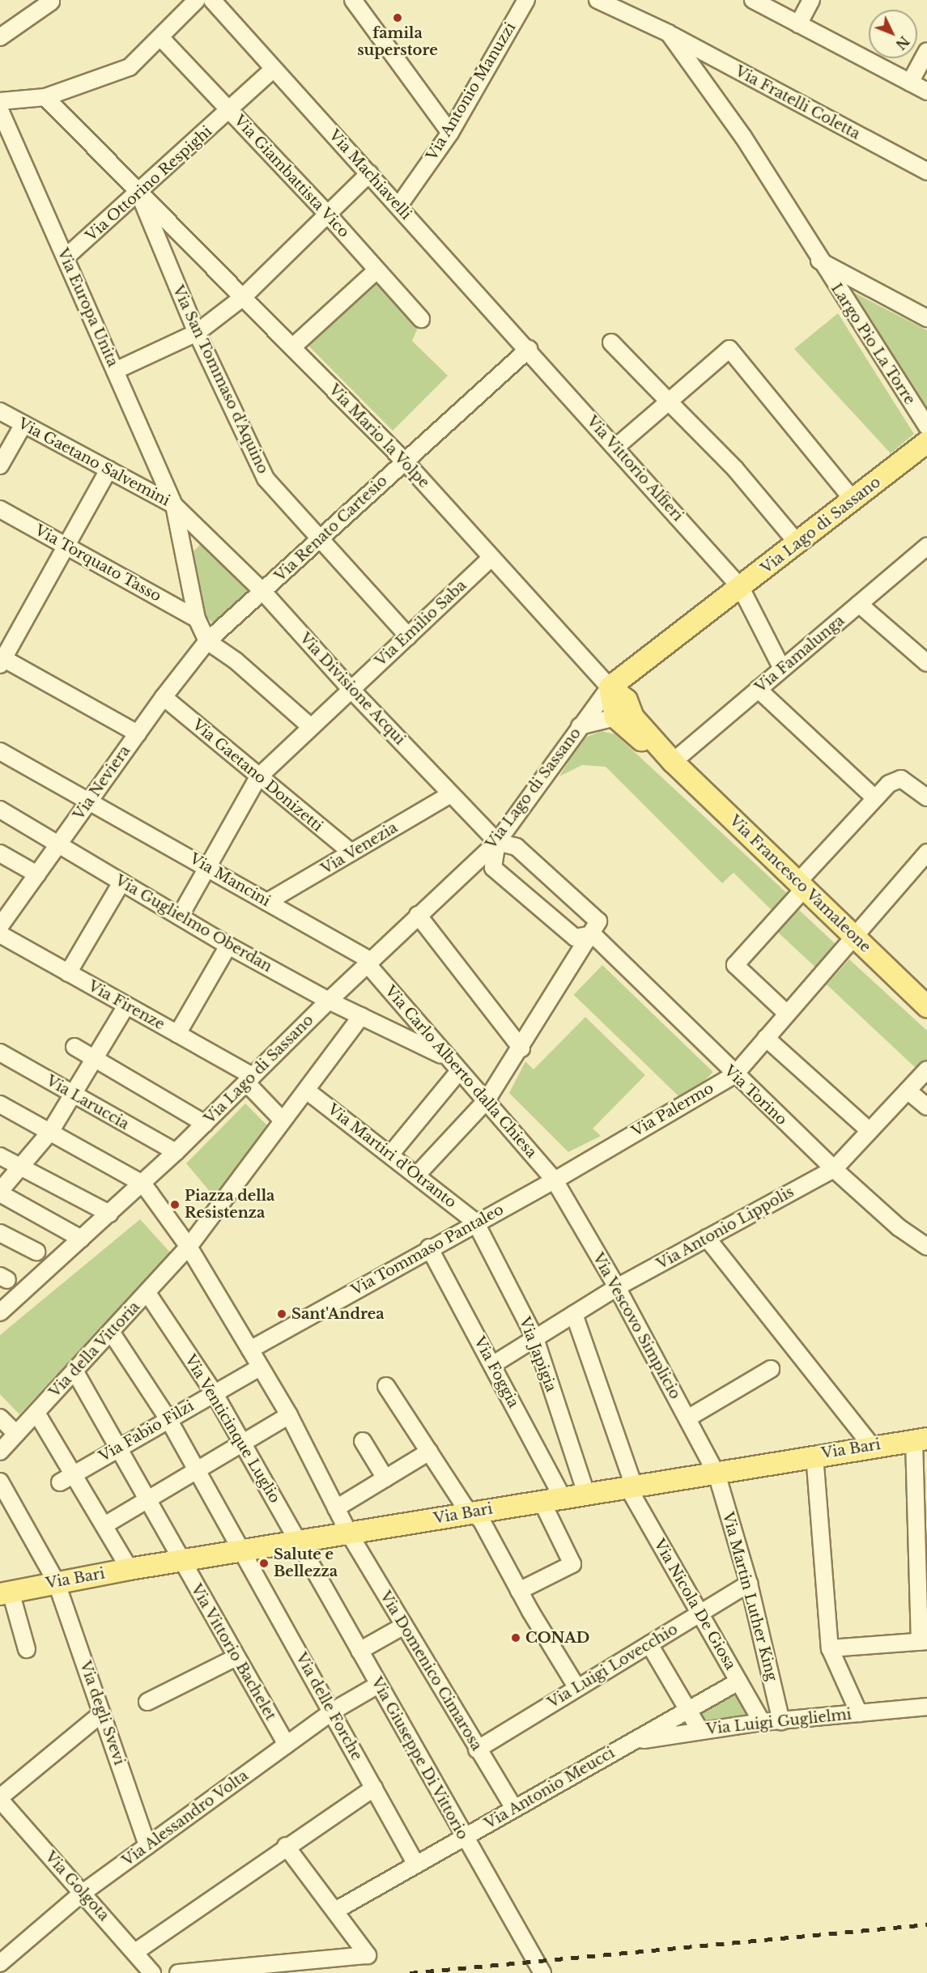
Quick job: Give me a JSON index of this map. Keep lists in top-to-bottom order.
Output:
{
  "streets": {
    "main road": ["Via Lago di Sassano", "Via Francesco Vamaleone", "Via Bari"],
    "street": [
      "Via Antonio Manuzzi",
      "Via Fratelli Coletta",
      "Via Machiavelli",
      "Via Giambattista Vico",
      "Via Ottorino Respighi",
      "Via Europa Unita",
      "Largo Pio La Torre",
      "Via San Tommaso d'Aquino",
      "Via Mario la Volpe",
      "Via Gaetano Salvemini",
      "Via Vittorio Alfieri",
      "Via Renato Cartesio",
      "Via Torquato Tasso",
      "Via Emilio Saba",
      "Via Famalunga",
      "Via Divisione Acqui",
      "Via Gaetano Donizetti",
      "Via Neviera",
      "Via Venezia",
      "Via Mancini",
      "Via Guglielmo Oberdan",
      "Via Firenze",
      "Via Carlo Alberto dalla Chiesa",
      "Via Torino",
      "Via Laruccia",
      "Via Palermo",
      "Via Martiri d'Otranto",
      "Via Antonio Lippolis",
      "Via Tommaso Pantaleo",
      "Via Vescovo Simplicio",
      "Via della Vittoria",
      "Via Japigia",
      "Via Foggia",
      "Via Venticinque Luglio",
      "Via Fabio Filzi",
      "Via Martin Luther King",
      "Via Nicola De Giosa",
      "Via Vittorio Bachelet",
      "Via Luigi Lovecchio",
      "Via Domenico Cimarosa",
      "Via delle Forche",
      "Via degli Svevi",
      "Via Luigi Guglielmi",
      "Via Giuseppe Di Vittorio",
      "Via Antonio Meucci",
      "Via Alessandro Volta",
      "Via Golgota"
    ]
  },
  "crossings": [
    ["Via Antonio Manuzzi", "Via Machiavelli"],
    ["Via Fratelli Coletta", "Largo Pio La Torre"],
    ["Via Machiavelli", "Via Ottorino Respighi"],
    ["Via Machiavelli", "Via Vittorio Alfieri"],
    ["Via Machiavelli", "Via Renato Cartesio"],
    ["Via Giambattista Vico", "Via Ottorino Respighi"],
    ["Via Ottorino Respighi", "Via Europa Unita"],
    ["Via Ottorino Respighi", "Via San Tommaso d'Aquino"],
    ["Via Ottorino Respighi", "Via Mario la Volpe"],
    ["Via Europa Unita", "Via Gaetano Salvemini"],
    ["Via San Tommaso d'Aquino", "Via Mario la Volpe"],
    ["Via San Tommaso d'Aquino", "Via Renato Cartesio"],
    ["Via San Tommaso d'Aquino", "Via Emilio Saba"],
    ["Via Mario la Volpe", "Via Lago di Sassano"],
    ["Via Mario la Volpe", "Via Renato Cartesio"],
    ["Via Mario la Volpe", "Via Emilio Saba"],
    ["Via Gaetano Salvemini", "Via Divisione Acqui"],
    ["Via Vittorio Alfieri", "Via Lago di Sassano"],
    ["Via Vittorio Alfieri", "Via Renato Cartesio"],
    ["Via Vittorio Alfieri", "Via Famalunga"],
    ["Via Lago di Sassano", "Via Divisione Acqui"],
    ["Via Lago di Sassano", "Via Mancini"],
    ["Via Lago di Sassano", "Via Guglielmo Oberdan"],
    ["Via Lago di Sassano", "Via Firenze"],
    ["Via Lago di Sassano", "Via Carlo Alberto dalla Chiesa"],
    ["Via Lago di Sassano", "Via Laruccia"],
    ["Via Renato Cartesio", "Via Divisione Acqui"],
    ["Via Renato Cartesio", "Via Neviera"],
    ["Via Emilio Saba", "Via Divisione Acqui"],
    ["Via Emilio Saba", "Via Gaetano Donizetti"],
    ["Via Emilio Saba", "Via Mancini"],
    ["Via Emilio Saba", "Via Guglielmo Oberdan"],
    ["Via Famalunga", "Via Francesco Vamaleone"],
    ["Via Divisione Acqui", "Via Venezia"],
    ["Via Gaetano Donizetti", "Via Neviera"],
    ["Via Gaetano Donizetti", "Via Venezia"],
    ["Via Neviera", "Via Mancini"],
    ["Via Neviera", "Via Guglielmo Oberdan"],
    ["Via Venezia", "Via Mancini"],
    ["Via Mancini", "Via Carlo Alberto dalla Chiesa"],
    ["Via Francesco Vamaleone", "Via Palermo"],
    ["Via Guglielmo Oberdan", "Via Carlo Alberto dalla Chiesa"],
    ["Via Guglielmo Oberdan", "Via della Vittoria"],
    ["Via Firenze", "Via della Vittoria"],
    ["Via Carlo Alberto dalla Chiesa", "Via Palermo"],
    ["Via Carlo Alberto dalla Chiesa", "Via Tommaso Pantaleo"],
    ["Via Carlo Alberto dalla Chiesa", "Via Vescovo Simplicio"],
    ["Via Torino", "Via Palermo"],
    ["Via Torino", "Via Antonio Lippolis"],
    ["Via Palermo", "Via Tommaso Pantaleo"],
    ["Via Palermo", "Via Vescovo Simplicio"],
    ["Via Martiri d'Otranto", "Via Tommaso Pantaleo"],
    ["Via Martiri d'Otranto", "Via della Vittoria"],
    ["Via Martiri d'Otranto", "Via Japigia"],
    ["Via Antonio Lippolis", "Via Vescovo Simplicio"],
    ["Via Antonio Lippolis", "Via Japigia"],
    ["Via Antonio Lippolis", "Via Foggia"],
    ["Via Antonio Lippolis", "Via Nicola De Giosa"],
    ["Via Tommaso Pantaleo", "Via Vescovo Simplicio"],
    ["Via Tommaso Pantaleo", "Via Japigia"],
    ["Via Tommaso Pantaleo", "Via Foggia"],
    ["Via Tommaso Pantaleo", "Via Domenico Cimarosa"],
    ["Via Vescovo Simplicio", "Via Bari"],
    ["Via Vescovo Simplicio", "Via Martin Luther King"],
    ["Via della Vittoria", "Via Venticinque Luglio"],
    ["Via della Vittoria", "Via Vittorio Bachelet"],
    ["Via della Vittoria", "Via Domenico Cimarosa"],
    ["Via della Vittoria", "Via delle Forche"],
    ["Via Japigia", "Via Bari"],
    ["Via Foggia", "Via Bari"],
    ["Via Venticinque Luglio", "Via Fabio Filzi"],
    ["Via Venticinque Luglio", "Via Bari"],
    ["Via Venticinque Luglio", "Via Giuseppe Di Vittorio"],
    ["Via Fabio Filzi", "Via Vittorio Bachelet"],
    ["Via Fabio Filzi", "Via Domenico Cimarosa"],
    ["Via Fabio Filzi", "Via delle Forche"],
    ["Via Bari", "Via Martin Luther King"],
    ["Via Bari", "Via Nicola De Giosa"],
    ["Via Bari", "Via Vittorio Bachelet"],
    ["Via Bari", "Via Domenico Cimarosa"],
    ["Via Bari", "Via delle Forche"],
    ["Via Bari", "Via degli Svevi"],
    ["Via Bari", "Via Giuseppe Di Vittorio"],
    ["Via Martin Luther King", "Via Luigi Lovecchio"],
    ["Via Martin Luther King", "Via Luigi Guglielmi"],
    ["Via Nicola De Giosa", "Via Luigi Lovecchio"],
    ["Via Nicola De Giosa", "Via Luigi Guglielmi"],
    ["Via Nicola De Giosa", "Via Antonio Meucci"],
    ["Via Vittorio Bachelet", "Via Alessandro Volta"],
    ["Via Luigi Lovecchio", "Via Domenico Cimarosa"],
    ["Via Domenico Cimarosa", "Via Antonio Meucci"],
    ["Via delle Forche", "Via Antonio Meucci"],
    ["Via delle Forche", "Via Alessandro Volta"],
    ["Via degli Svevi", "Via Alessandro Volta"],
    ["Via Luigi Guglielmi", "Via Antonio Meucci"],
    ["Via Giuseppe Di Vittorio", "Via Antonio Meucci"],
    ["Via Giuseppe Di Vittorio", "Via Alessandro Volta"],
    ["Via Alessandro Volta", "Via Golgota"]
  ],
  "places": [
    "famila superstore",
    "Piazza della Resistenza",
    "Sant'Andrea",
    "Salute e Bellezza",
    "CONAD"
  ],
  "north": "bottom right"
}
